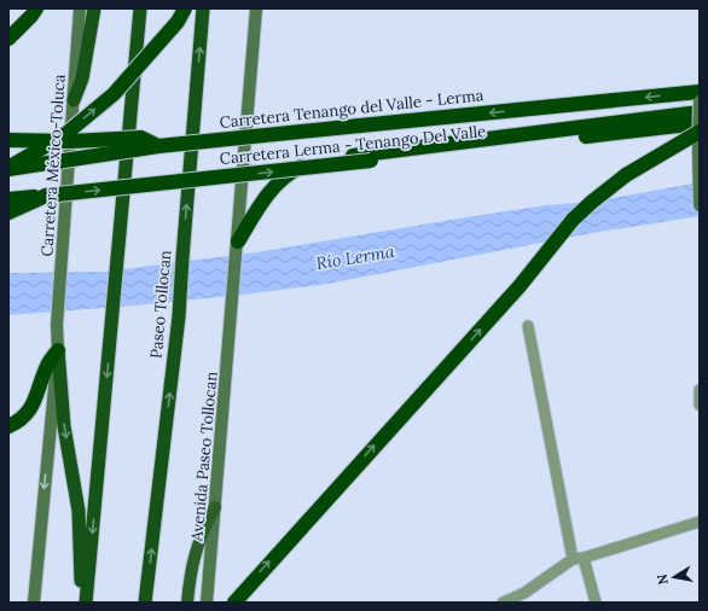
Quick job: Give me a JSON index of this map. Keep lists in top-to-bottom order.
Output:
{
  "streets": {
    "highway": ["Carretera Tenango del Valle - Lerma", "Carretera Lerma - Tenango Del Valle", "Paseo Tollocan"],
    "main road": ["Carretera México-Toluca", "Avenida Paseo Tollocan"]
  },
  "water": ["Río Lerma"],
  "north": "left"
}
